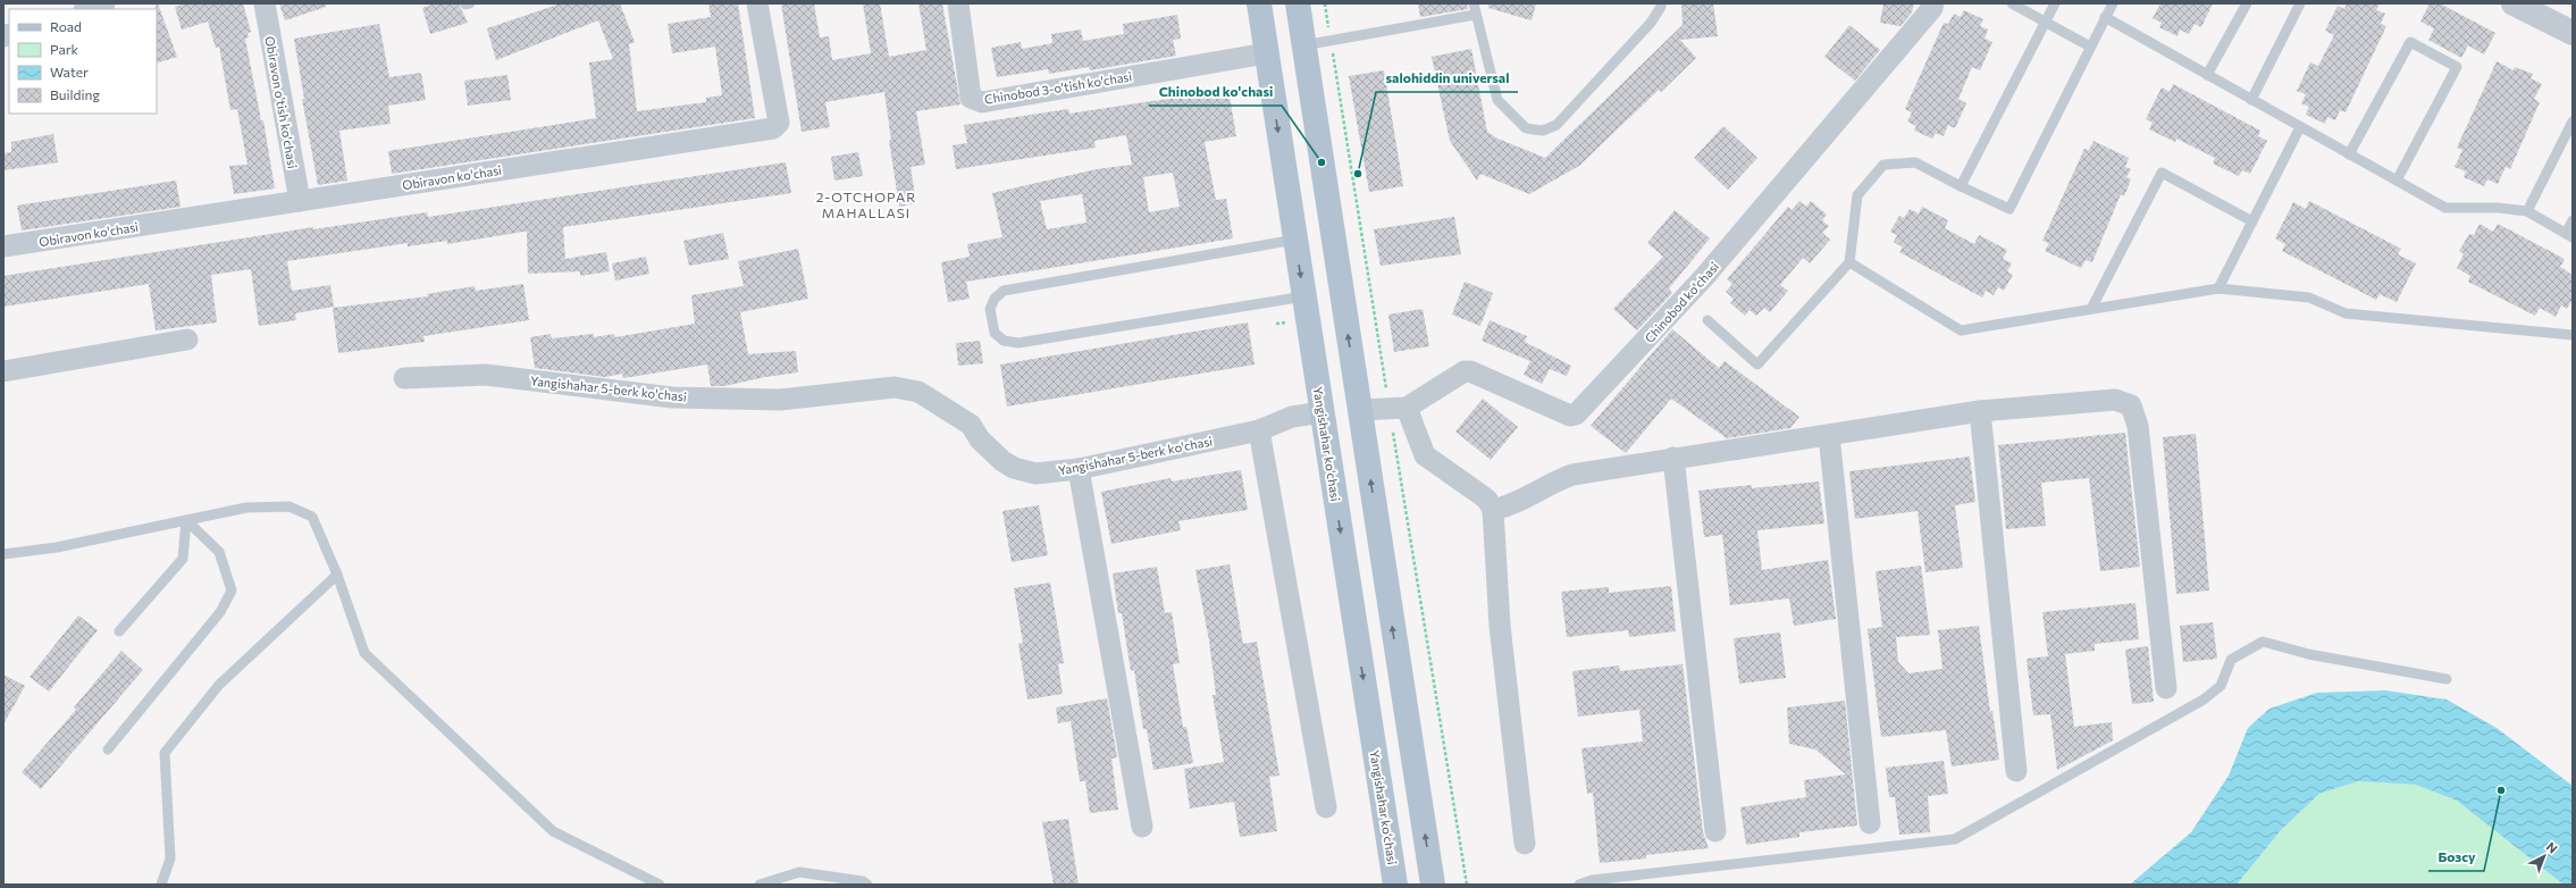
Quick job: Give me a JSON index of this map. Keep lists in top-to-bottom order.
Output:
{
  "streets": {
    "main road": ["Yangishahar ko‘chasi"],
    "street": [
      "Chinobod 3-o'tish ko'chasi",
      "Obiravon o'tish ko'chasi",
      "Obiravon ko'chasi",
      "Chinobod ko'chasi",
      "Yangishahar 5-berk ko'chasi"
    ]
  },
  "crossings": [
    ["Chinobod 3-o'tish ko'chasi", "Yangishahar ko‘chasi"],
    ["Obiravon o'tish ko'chasi", "Obiravon ko'chasi"],
    ["Yangishahar 5-berk ko'chasi", "Yangishahar ko‘chasi"]
  ],
  "districts": ["2-OTCHOPAR MAHALLASI"],
  "places": ["Chinobod ko'chasi", "salohiddin universal", "Бозсу"],
  "legend": [
    "Road",
    "Park",
    "Water",
    "Building"
  ],
  "north": "top right"
}
